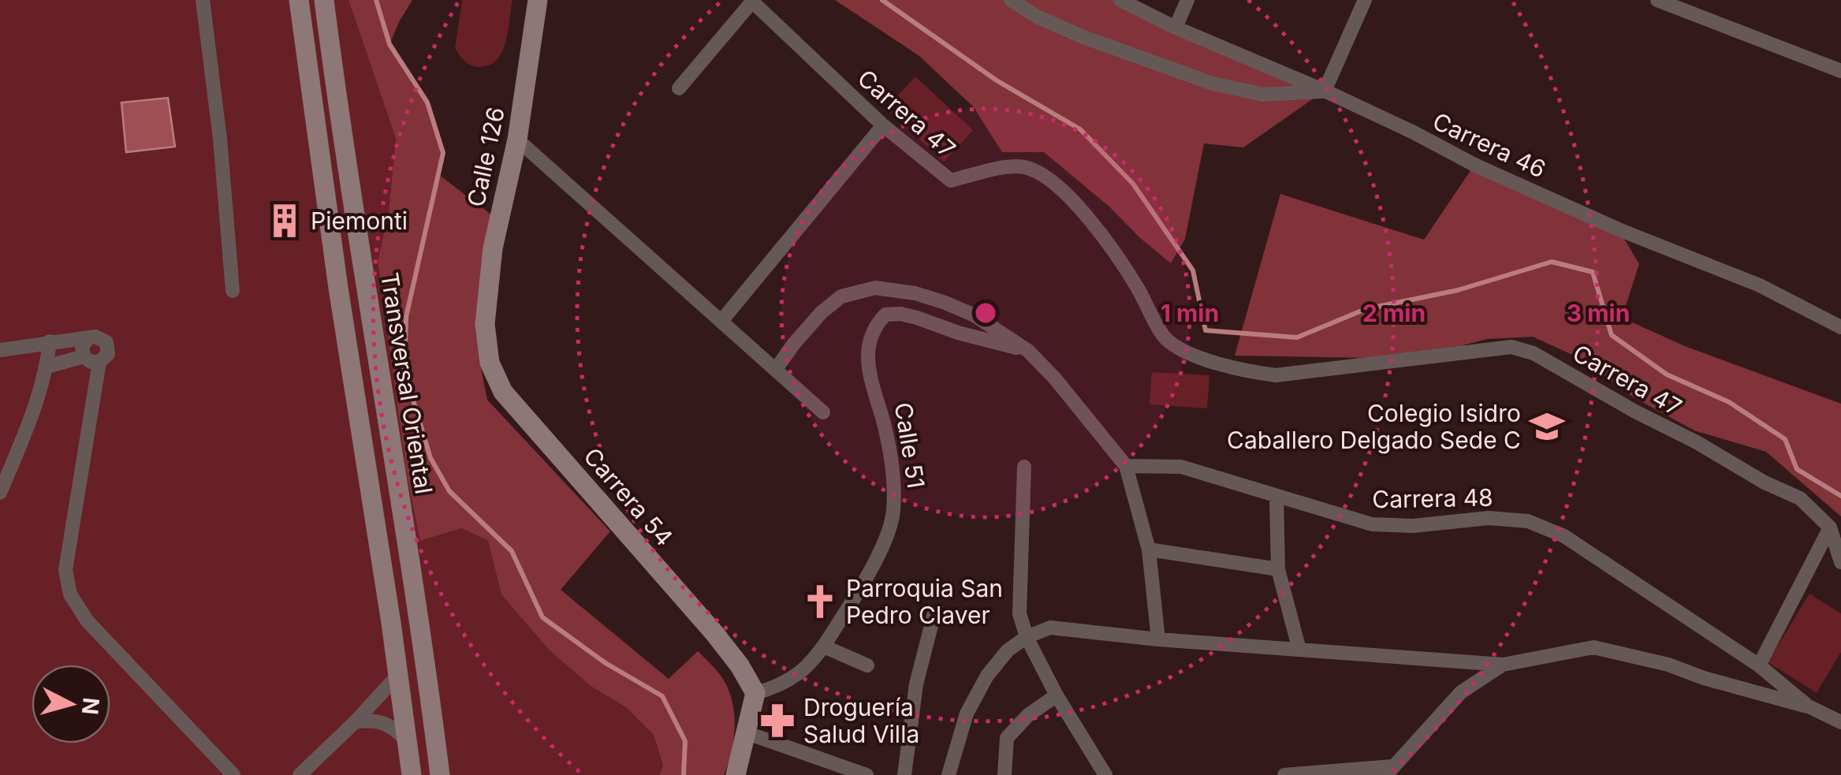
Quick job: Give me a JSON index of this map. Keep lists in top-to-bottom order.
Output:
{
  "streets": {
    "main road": ["Calle 126", "Transversal Oriental", "Carrera 54"],
    "street": [
      "Carrera 47",
      "Carrera 46",
      "Calle 51",
      "Carrera 48"
    ]
  },
  "crossings": [
    ["Calle 126", "Carrera 54"],
    ["Calle 51", "Carrera 54"]
  ],
  "places": {
    "building": ["Piemonti"],
    "school or university": ["Colegio Isidro Caballero Delgado Sede C"],
    "church": ["Parroquia San Pedro Claver"],
    "pharmacy": ["Droguería Salud Villa"]
  },
  "north": "right",
  "rings": ["1 min", "2 min", "3 min"]
}
